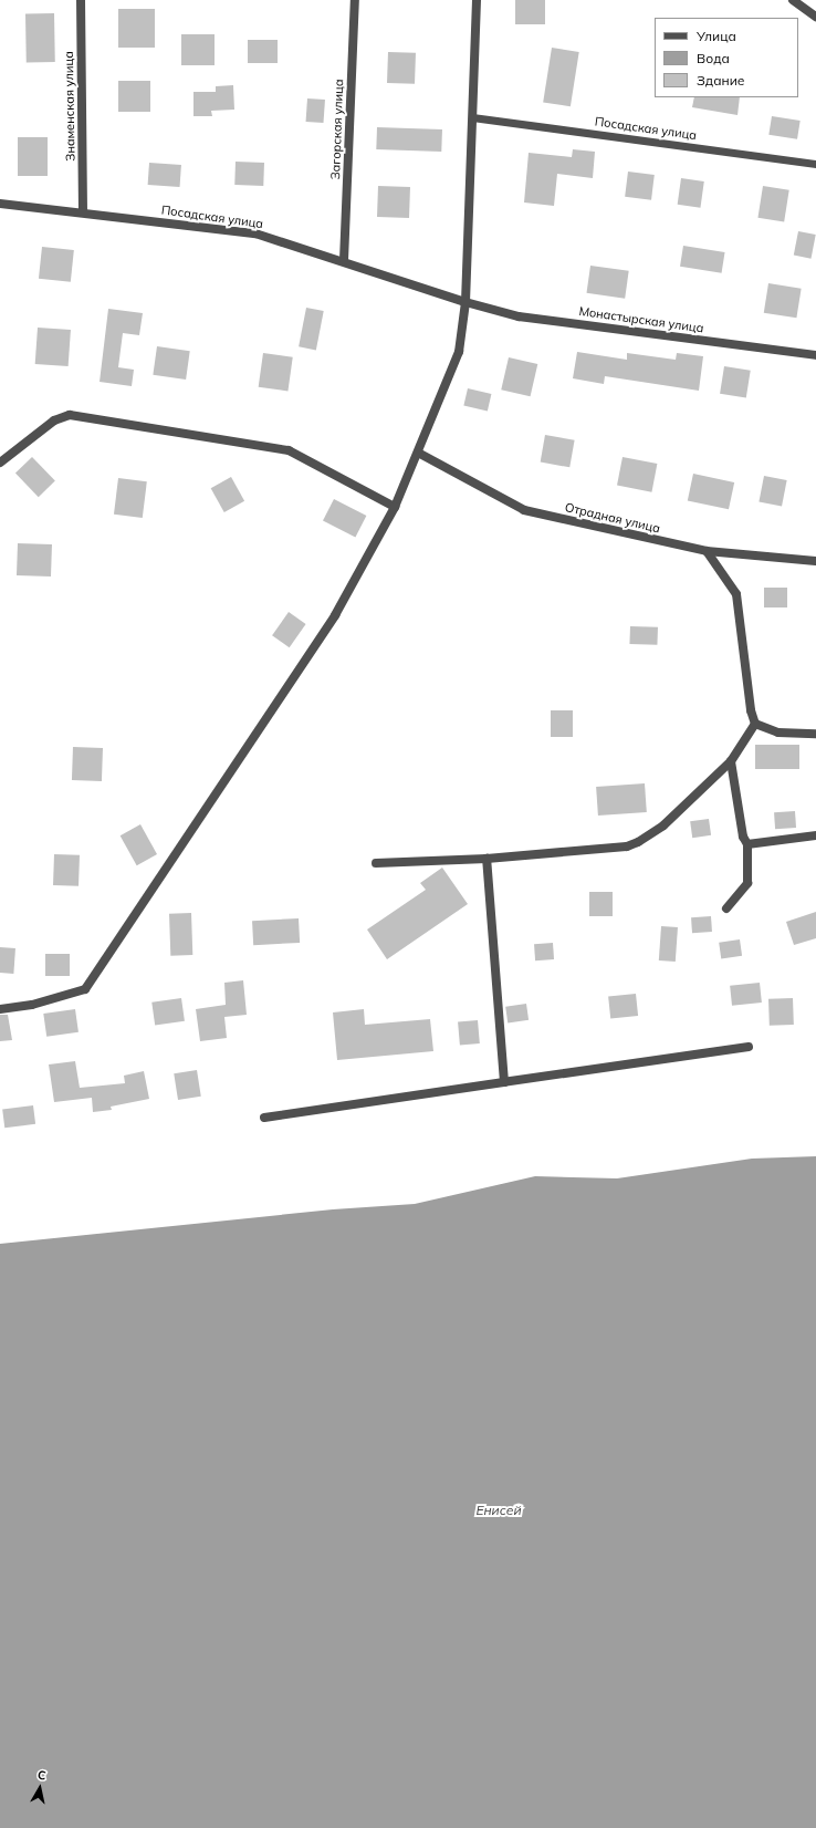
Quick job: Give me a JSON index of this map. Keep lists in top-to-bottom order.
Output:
{
  "streets": {
    "street": [
      "Знаменская улица",
      "Посадская улица",
      "Загорская улица",
      "Монастырская улица",
      "Отрадная улица"
    ]
  },
  "crossings": [
    ["Знаменская улица", "Посадская улица"],
    ["Посадская улица", "Загорская улица"],
    ["Посадская улица", "Монастырская улица"]
  ],
  "water": ["Енисей"],
  "legend": ["Улица", "Вода", "Здание"],
  "north": "top"
}
